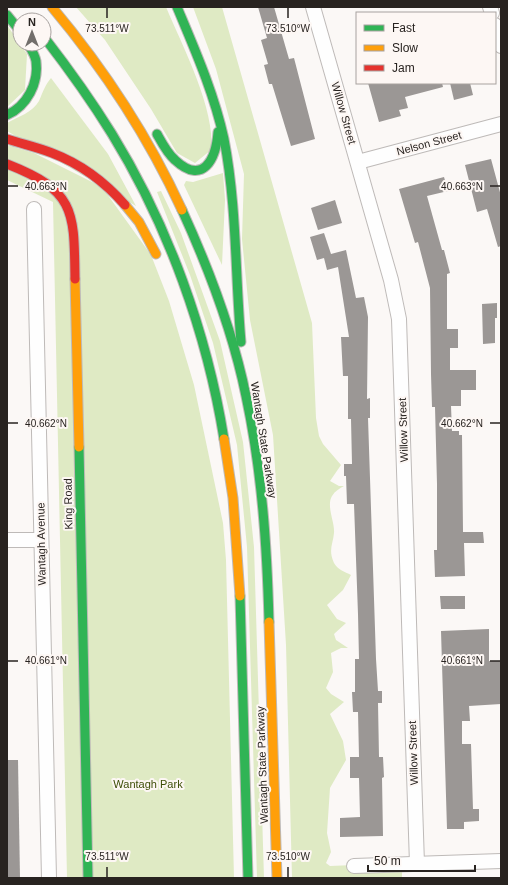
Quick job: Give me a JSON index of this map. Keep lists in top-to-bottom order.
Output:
{
  "streets": {
    "main road": ["Wantagh State Parkway", "King Road"],
    "street": ["Willow Street", "Nelson Street", "Wantagh Avenue"]
  },
  "crossings": [
    ["Willow Street", "Nelson Street"]
  ],
  "parks": ["Wantagh Park"],
  "legend": ["Fast", "Slow", "Jam"],
  "scale_bar": "50 m",
  "north": "top",
  "coordinates": [
    "73.511°W",
    "73.510°W",
    "40.663°N",
    "40.662°N",
    "40.661°N"
  ]
}
